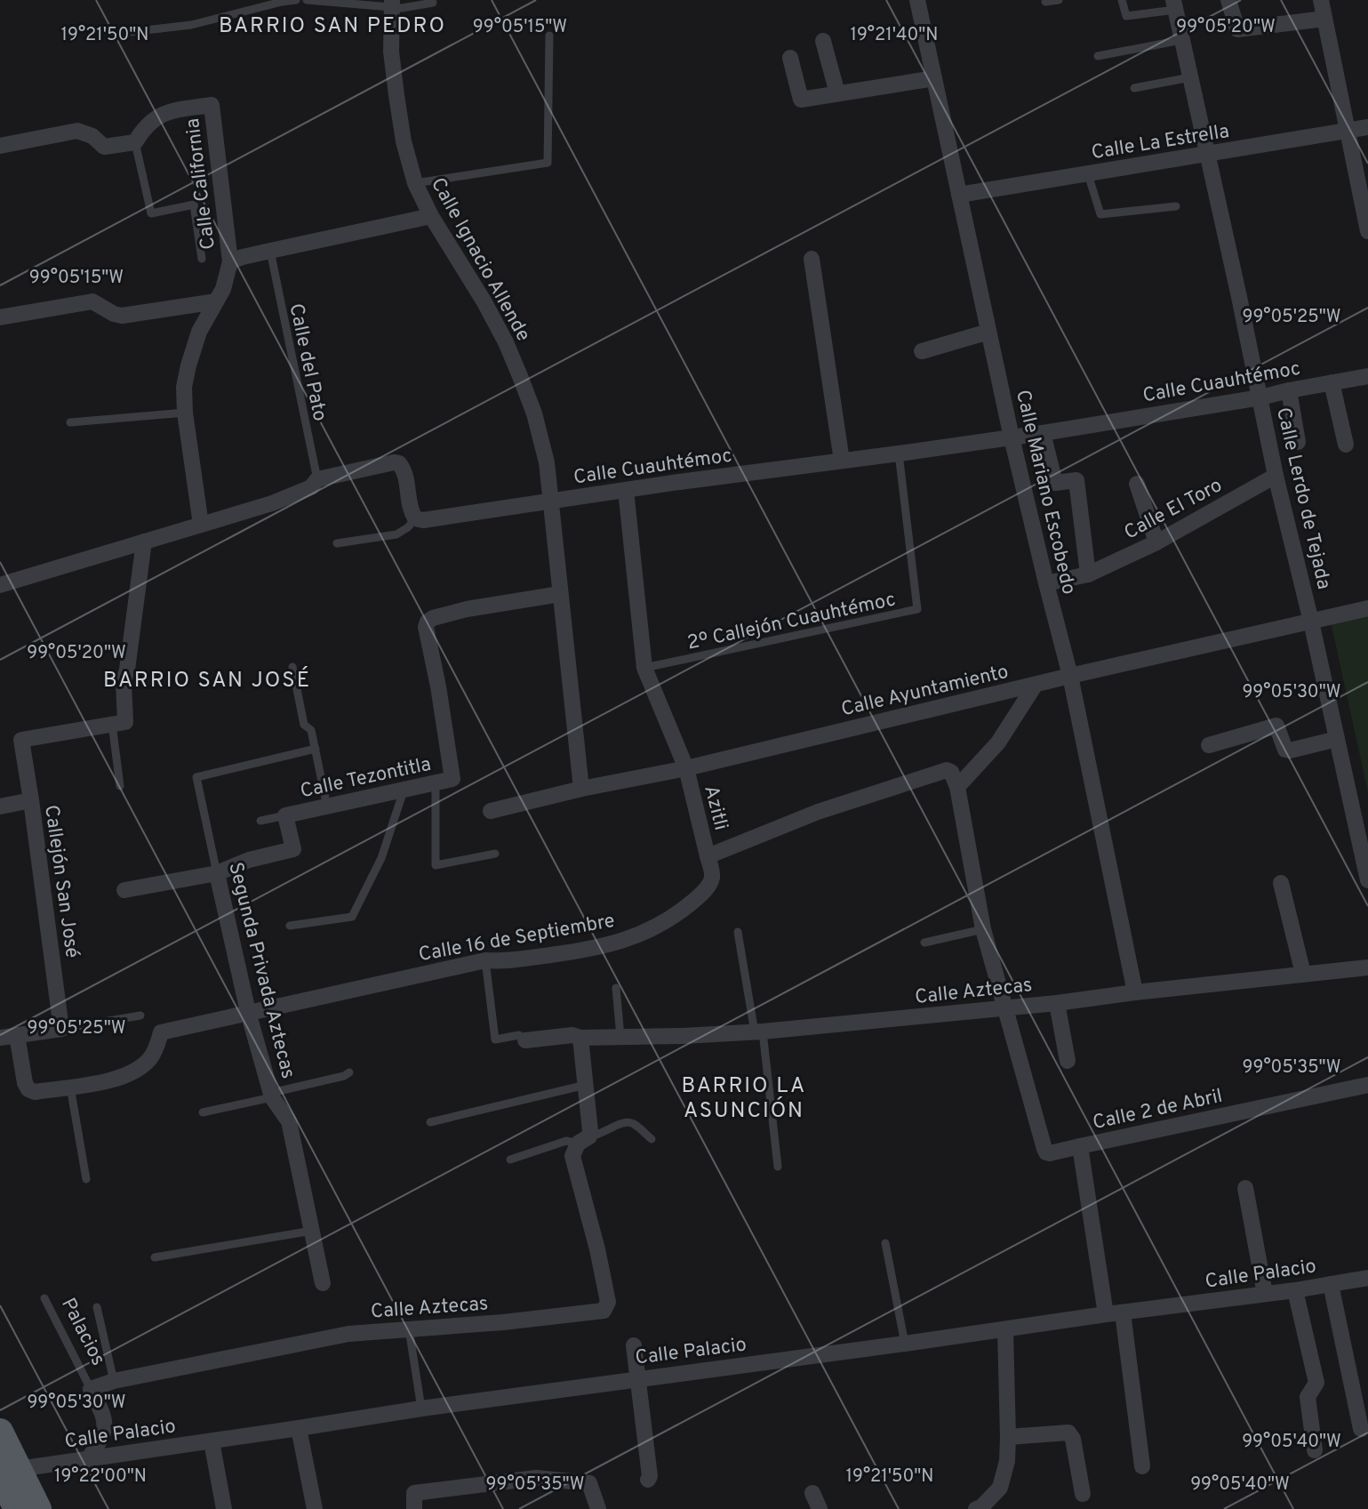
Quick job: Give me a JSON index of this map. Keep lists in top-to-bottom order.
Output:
{
  "streets": {
    "street": [
      "Calle La Estrella",
      "Calle California",
      "Calle Ignacio Allende",
      "Calle Cuauhtémoc",
      "Calle Mariano Escobedo",
      "Calle Lerdo de Tejada",
      "Calle El Toro",
      "Calle Ayuntamiento",
      "Calle Tezontitla",
      "Azitli",
      "Callejón San José",
      "Calle 16 de Septiembre",
      "Segunda Privada Aztecas",
      "Calle Aztecas",
      "Calle 2 de Abril",
      "Calle Palacio",
      "Palacios"
    ],
    "lane": ["Calle del Pato", "2º Callejón Cuauhtémoc"]
  },
  "crossings": [
    ["Calle La Estrella", "Calle Mariano Escobedo"],
    ["Calle La Estrella", "Calle Lerdo de Tejada"],
    ["Calle Ignacio Allende", "Calle Cuauhtémoc"],
    ["Calle Ignacio Allende", "Calle Ayuntamiento"],
    ["Calle Ignacio Allende", "Calle Tezontitla"],
    ["Calle Cuauhtémoc", "Calle Mariano Escobedo"],
    ["Calle Cuauhtémoc", "Calle Lerdo de Tejada"],
    ["Calle Cuauhtémoc", "2º Callejón Cuauhtémoc"],
    ["Calle Cuauhtémoc", "Azitli"],
    ["Calle Mariano Escobedo", "Calle El Toro"],
    ["Calle Mariano Escobedo", "Calle Ayuntamiento"],
    ["Calle Mariano Escobedo", "Calle Aztecas"],
    ["Calle Lerdo de Tejada", "Calle El Toro"],
    ["Calle Lerdo de Tejada", "Calle Ayuntamiento"],
    ["2º Callejón Cuauhtémoc", "Azitli"],
    ["Calle Ayuntamiento", "Azitli"],
    ["Calle Tezontitla", "Segunda Privada Aztecas"],
    ["Azitli", "Calle 16 de Septiembre"],
    ["Calle 16 de Septiembre", "Segunda Privada Aztecas"],
    ["Calle 16 de Septiembre", "Calle Aztecas"],
    ["Calle Aztecas", "Palacios"],
    ["Calle Palacio", "Palacios"]
  ],
  "districts": ["BARRIO SAN PEDRO", "BARRIO SAN JOSÉ", "BARRIO LA ASUNCIÓN"],
  "coordinates": [
    "99°05'15\"W",
    "99°05'20\"W",
    "19°21'50\"N",
    "19°21'40\"N",
    "99°05'25\"W",
    "99°05'30\"W",
    "99°05'35\"W",
    "99°05'40\"W",
    "19°22'00\"N"
  ]
}
